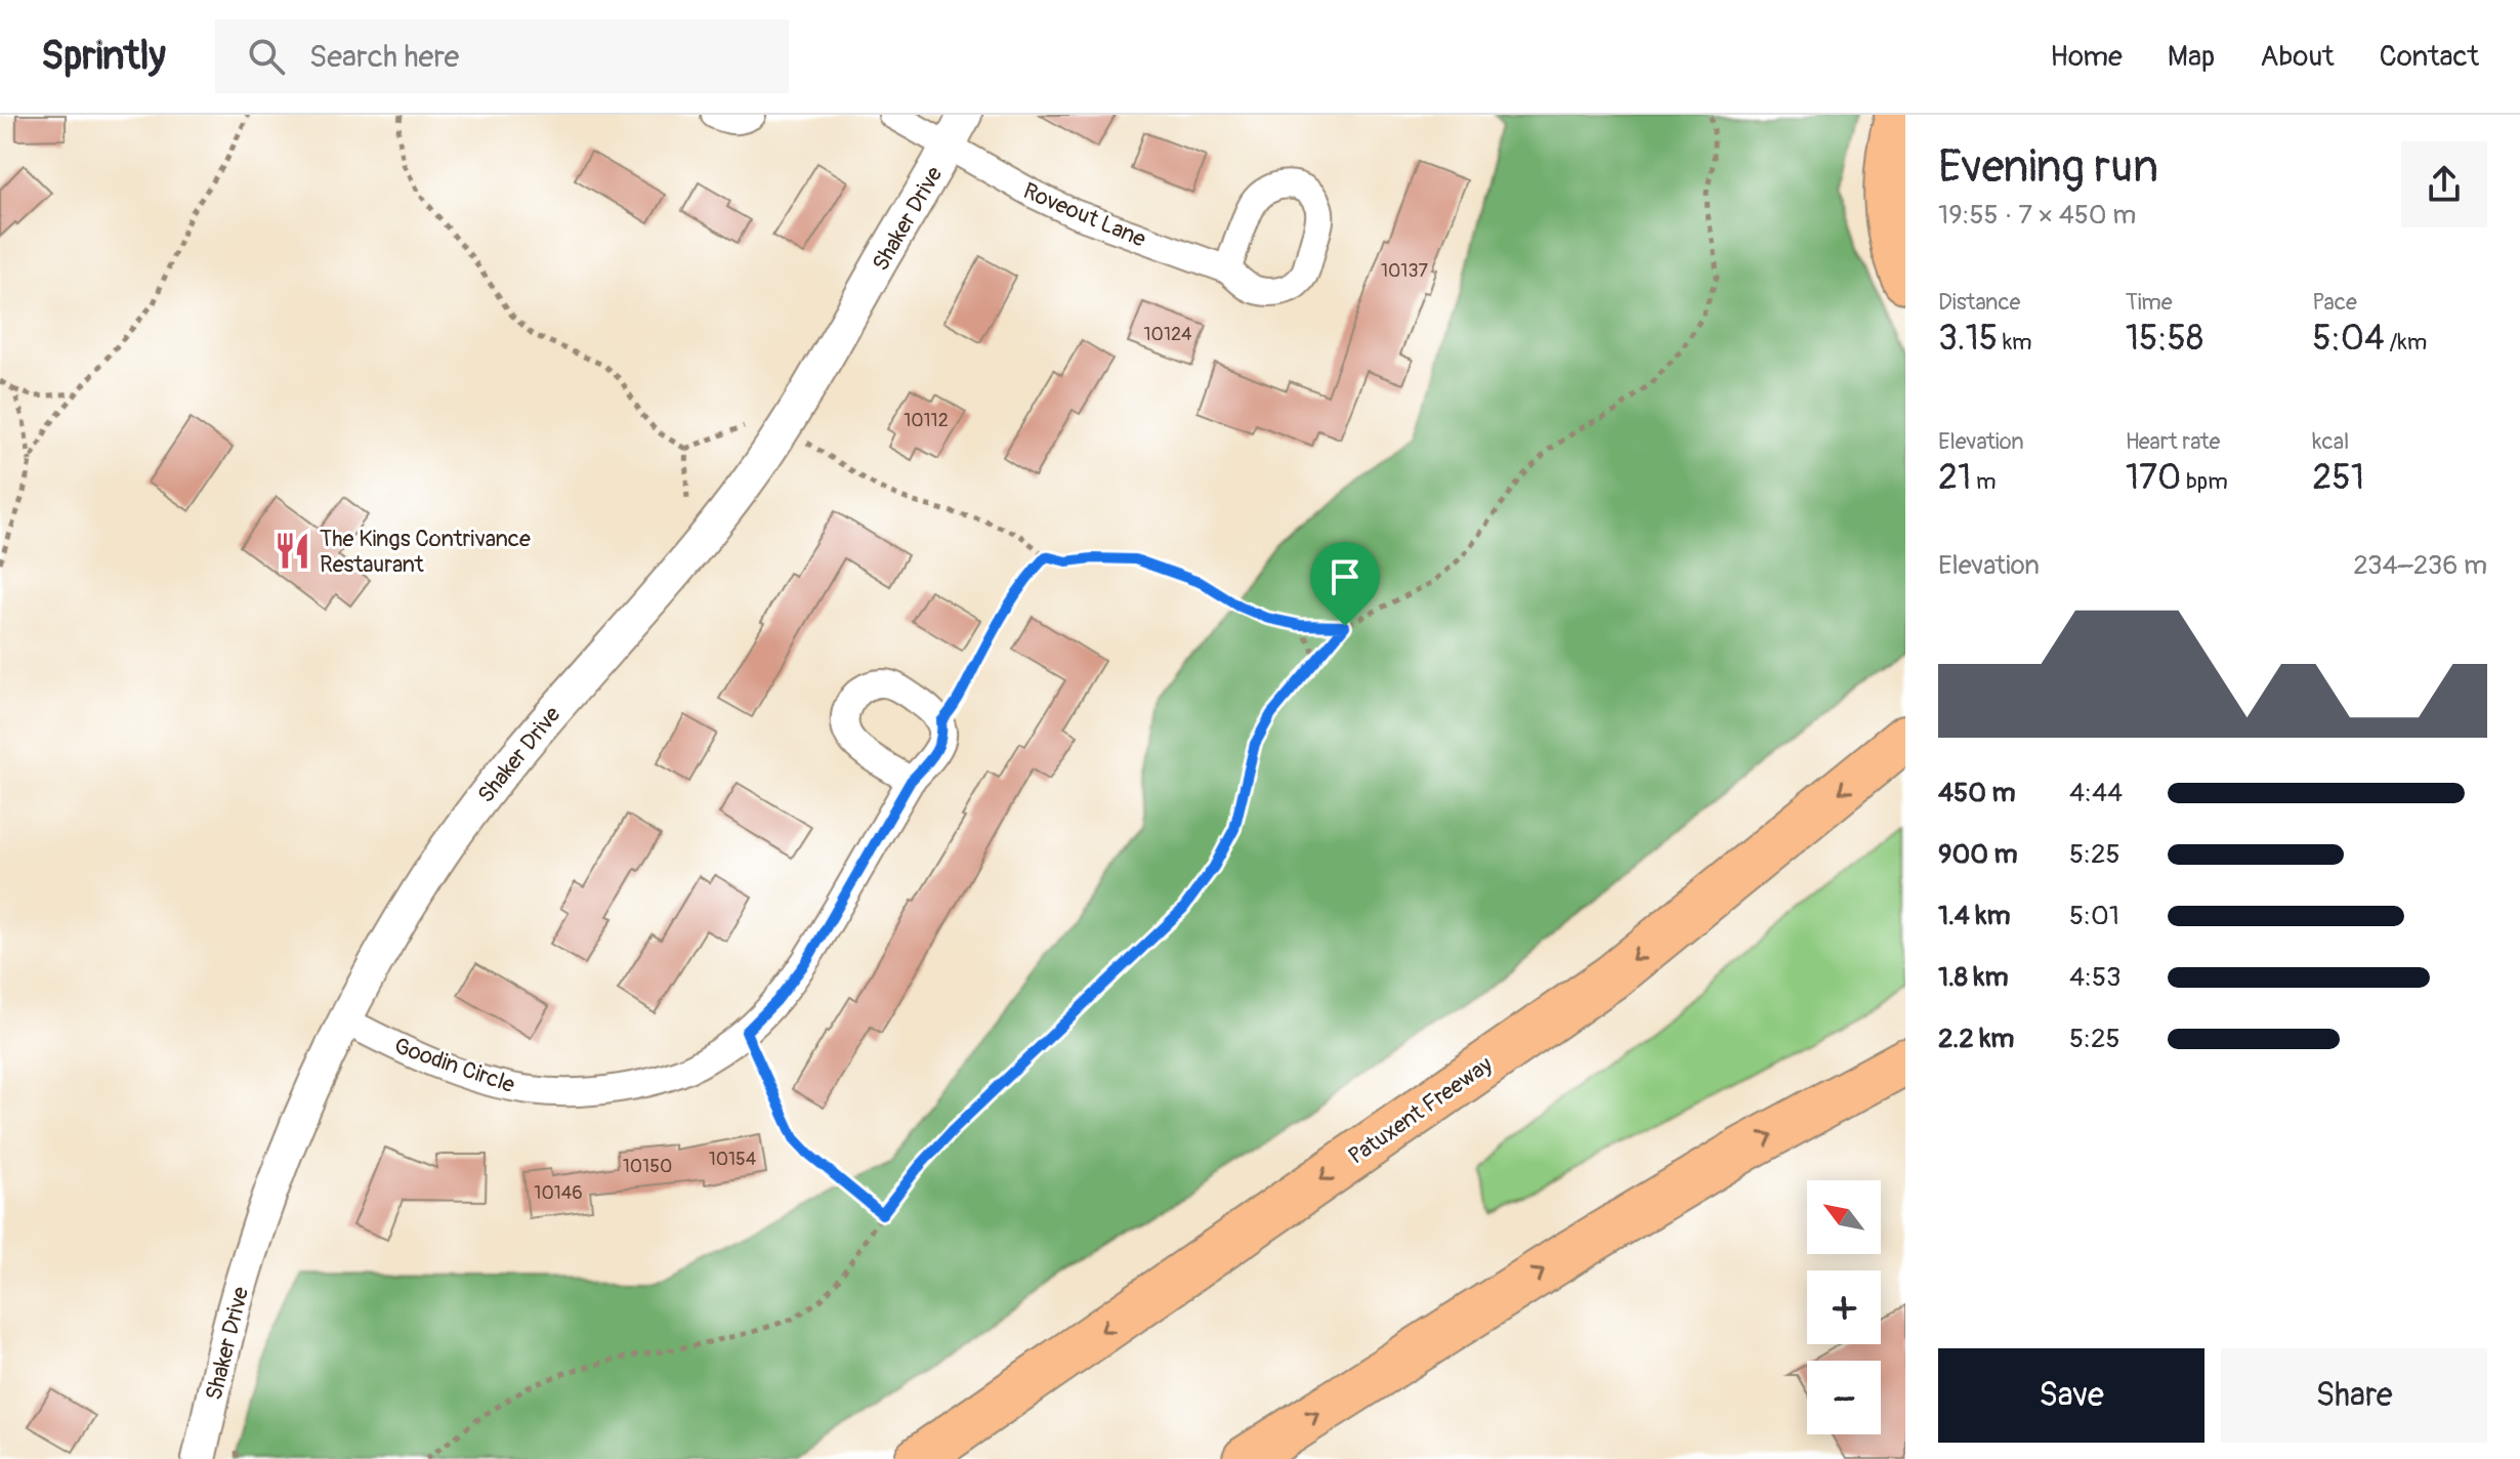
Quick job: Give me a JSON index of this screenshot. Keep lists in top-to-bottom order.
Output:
{
  "streets": {
    "highway": ["Patuxent Freeway"],
    "street": ["Roveout Lane", "Shaker Drive", "Goodin Circle"]
  },
  "crossings": [
    ["Roveout Lane", "Shaker Drive"],
    ["Shaker Drive", "Goodin Circle"]
  ],
  "places": {
    "restaurant": ["The Kings Contrivance Restaurant"]
  },
  "house_numbers": [
    "10137",
    "10124",
    "10112",
    "10154",
    "10150",
    "10146"
  ],
  "north": "top left",
  "page": {
    "header": "Sprintly",
    "search": "Search here",
    "nav": [
      "Home",
      "Map",
      "About",
      "Contact"
    ],
    "heading": ["Evening run", "19:55 · 7 × 450 m"],
    "stats": [
      ["Distance", "3.15 km"],
      ["Time", "15:58"],
      ["Pace", "5:04 /km"],
      ["Elevation", "21 m"],
      ["Heart rate", "170 bpm"],
      ["kcal", "251"]
    ],
    "chart": ["Elevation", "234–236 m"],
    "list": [
      {
        "name": "450 m",
        "note": "4:44"
      },
      {
        "name": "900 m",
        "note": "5:25"
      },
      {
        "name": "1.4 km",
        "note": "5:01"
      },
      {
        "name": "1.8 km",
        "note": "4:53"
      },
      {
        "name": "2.2 km",
        "note": "5:25"
      }
    ],
    "map_buttons": ["+", "−"],
    "buttons": ["Save", "Share"]
  }
}
